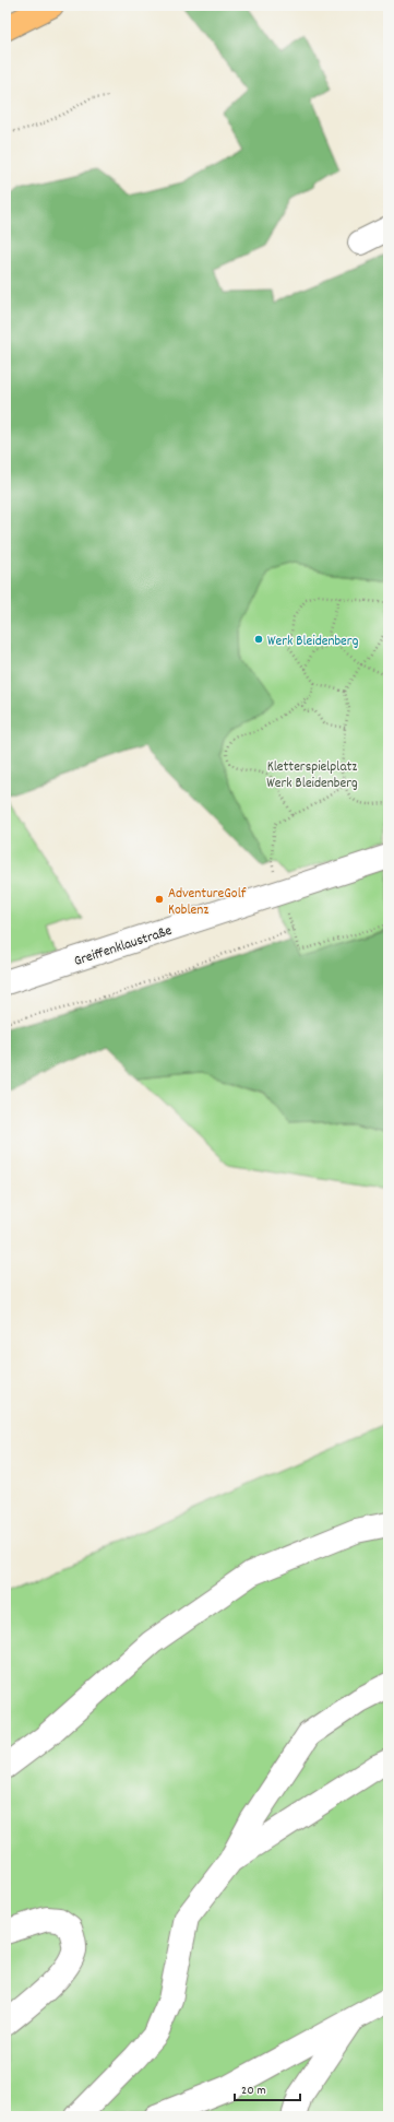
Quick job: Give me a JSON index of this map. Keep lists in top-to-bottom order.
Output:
{
  "streets": {
    "street": ["Greiffenklaustraße"]
  },
  "parks": ["Kletterspielplatz Werk Bleidenberg"],
  "places": ["Werk Bleidenberg", "AdventureGolf Koblenz"],
  "scale_bar": "20 m"
}
